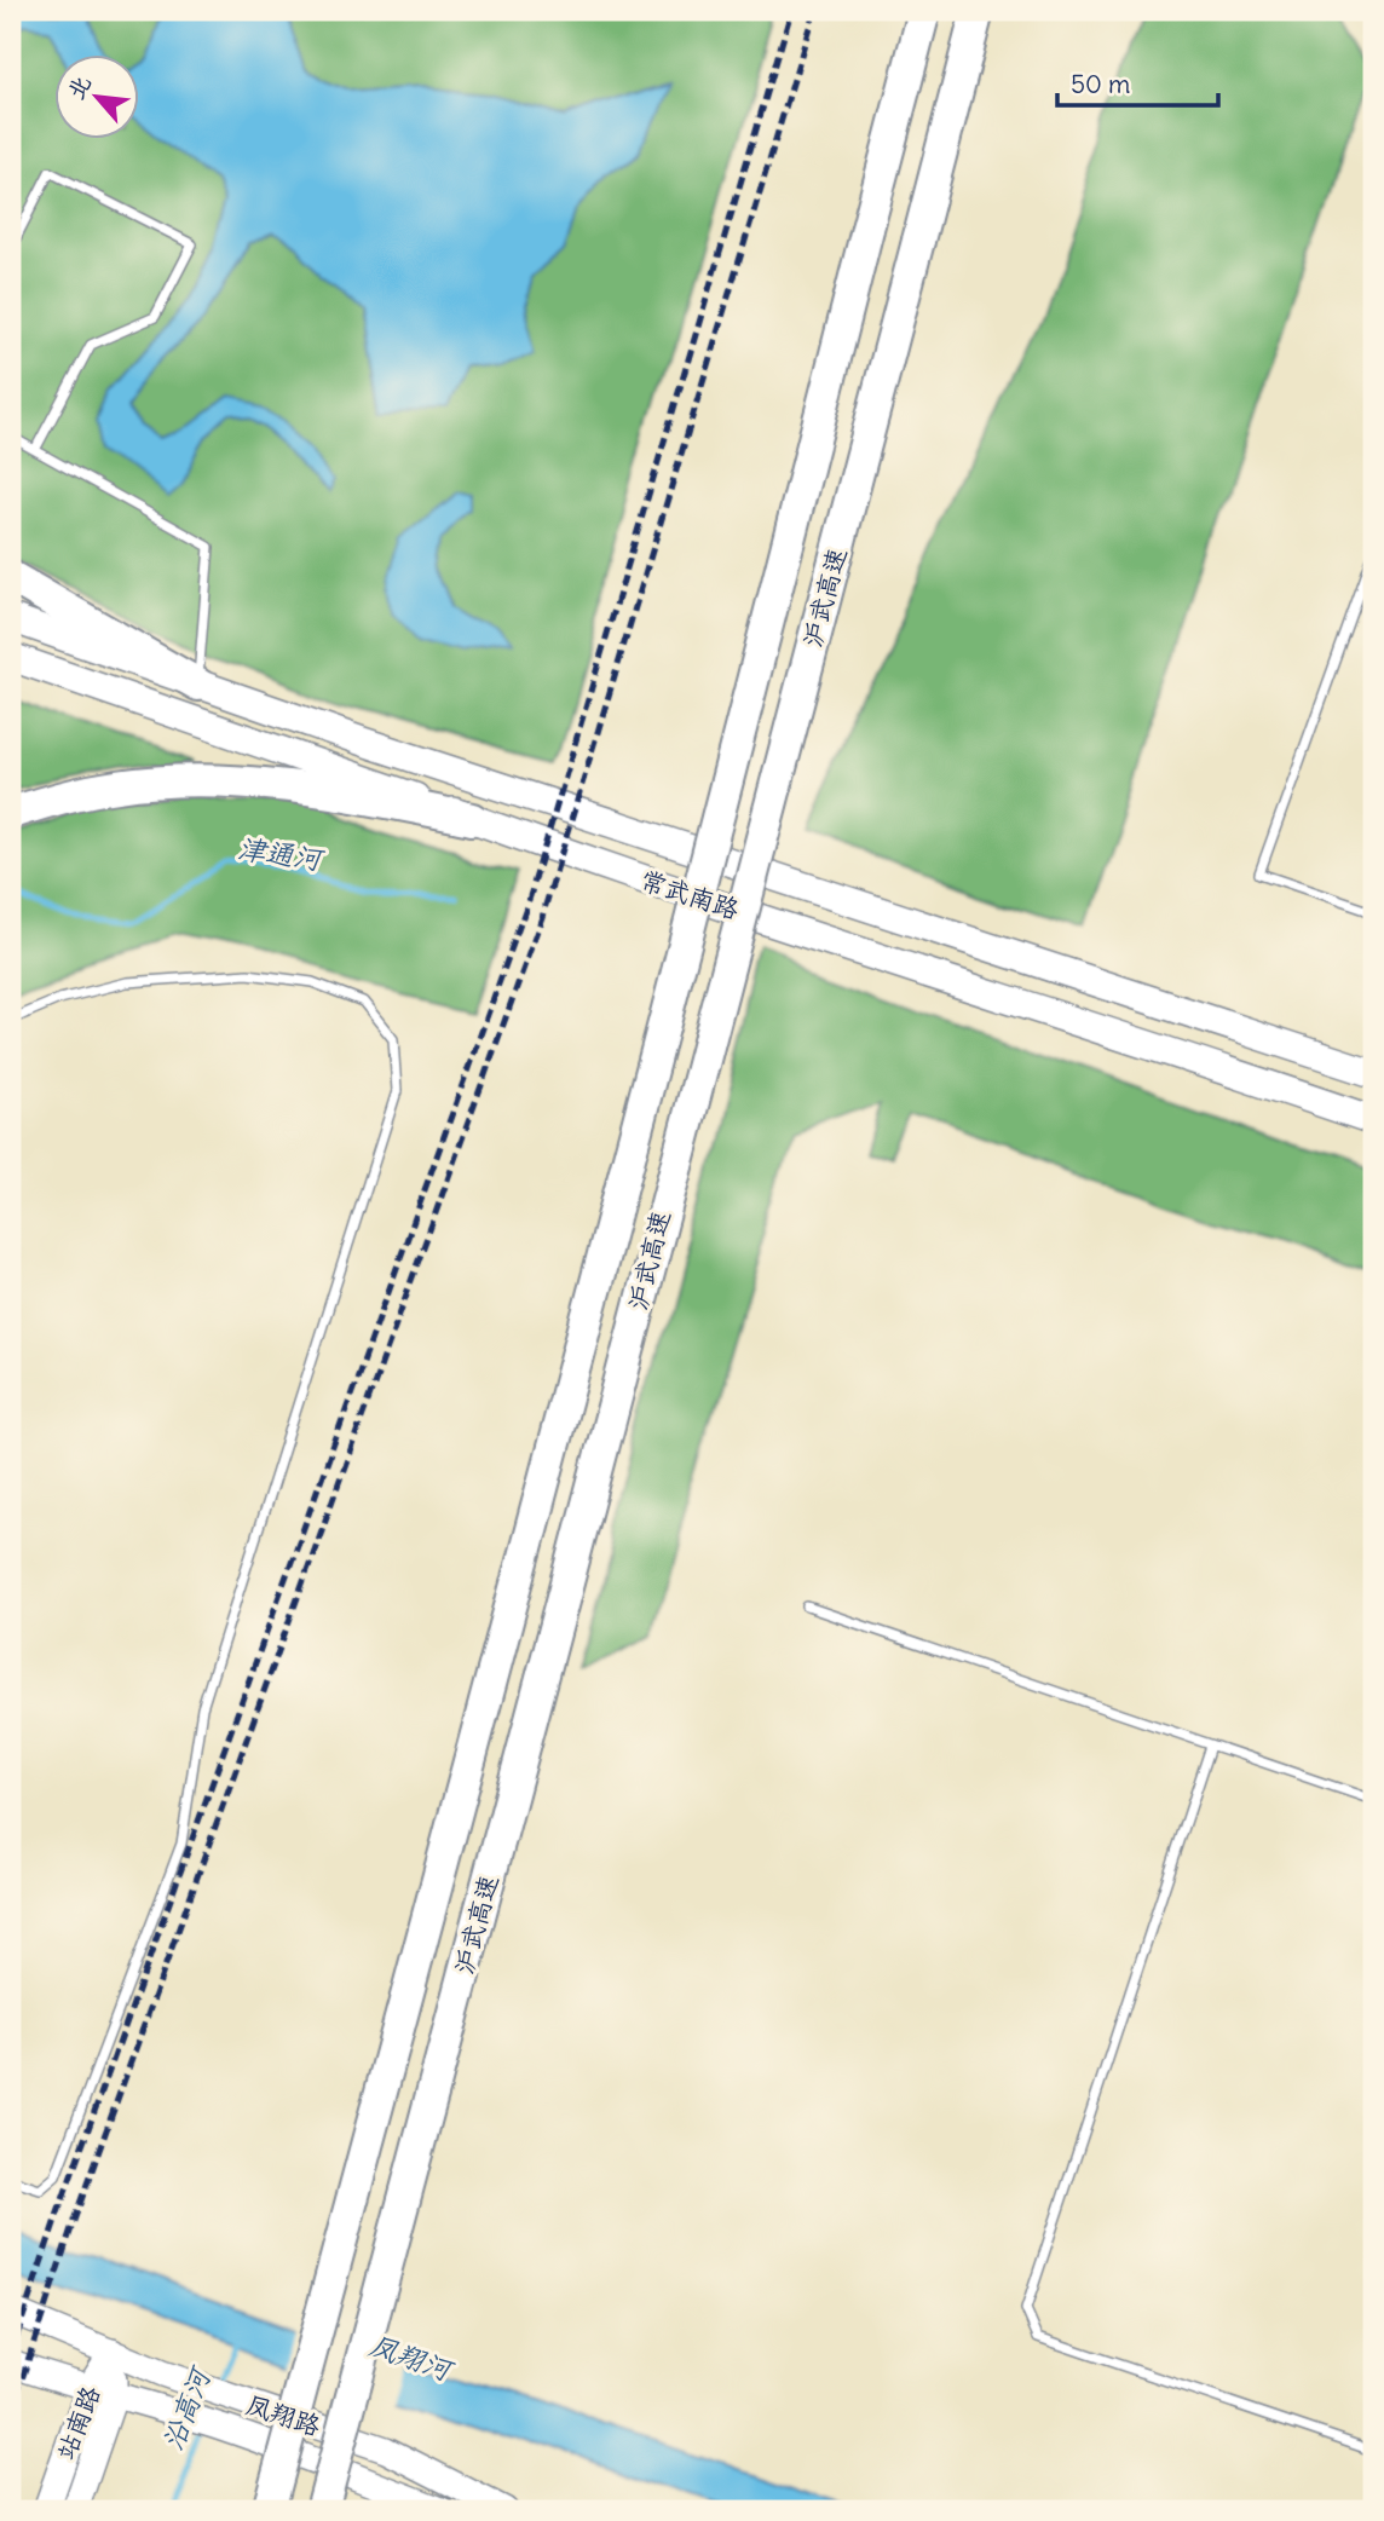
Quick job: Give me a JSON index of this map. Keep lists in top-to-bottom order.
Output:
{
  "streets": {
    "highway": ["沪武高速"],
    "main road": ["常武南路"],
    "street": ["凤翔路", "站南路"]
  },
  "crossings": [
    ["凤翔路", "站南路"]
  ],
  "water": ["津通河", "凤翔河", "沿高河"],
  "scale_bar": "50 m",
  "north": "top left"
}
